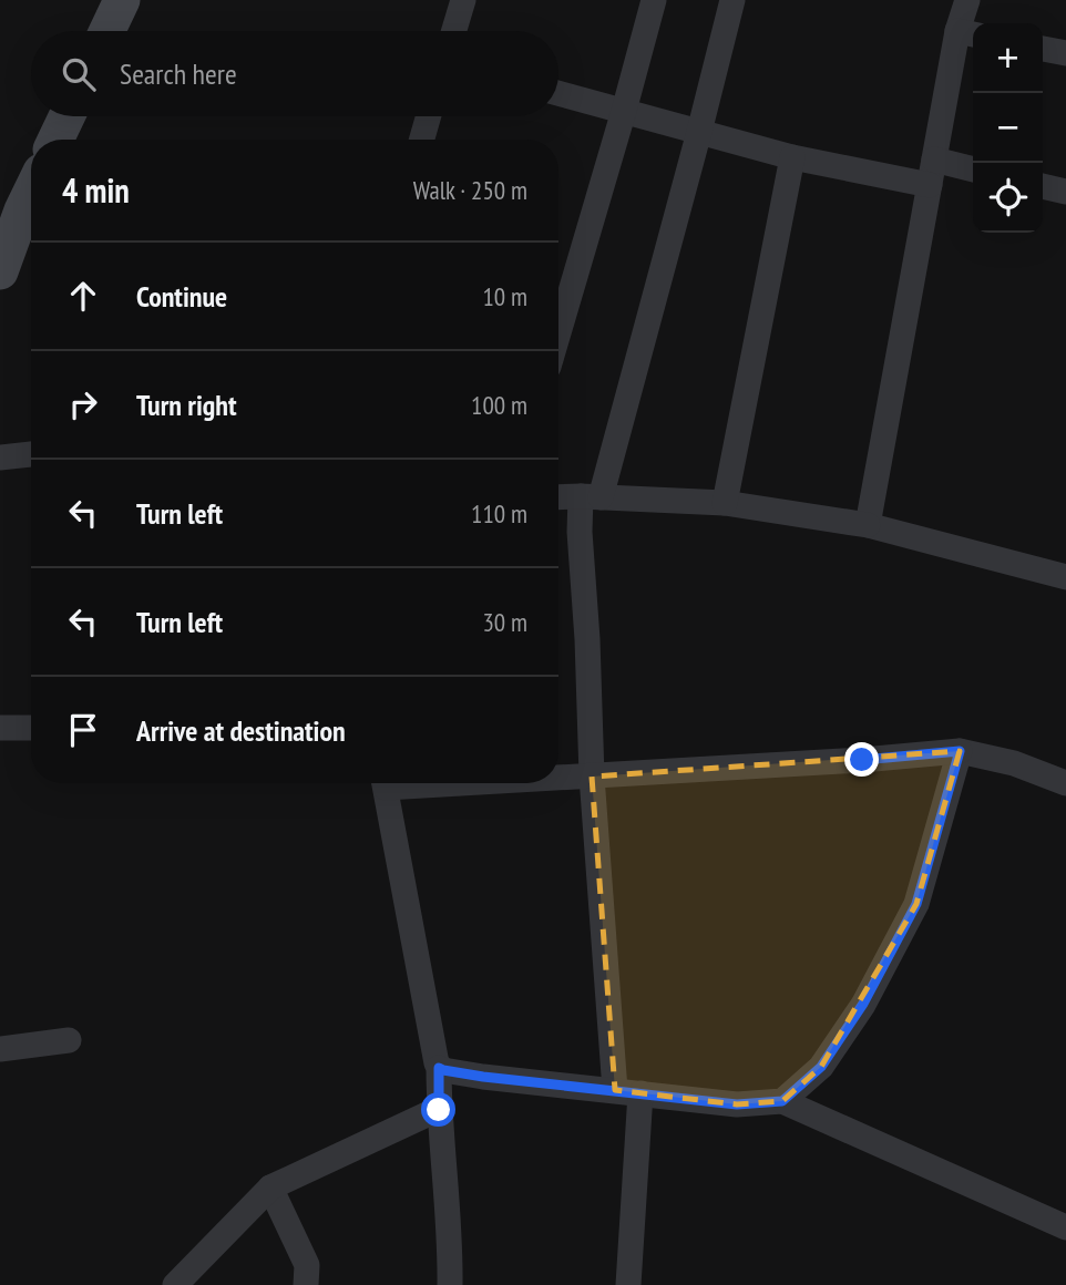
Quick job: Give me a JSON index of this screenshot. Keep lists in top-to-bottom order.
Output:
{
  "page": {
    "map_buttons": ["+", "−"],
    "search": "Search here",
    "heading": ["4 min", "Walk · 250 m"],
    "list": [
      ["Continue", "10 m"],
      ["Turn right", "100 m"],
      ["Turn left", "110 m"],
      ["Turn left", "30 m"],
      "Arrive at destination"
    ]
  }
}
